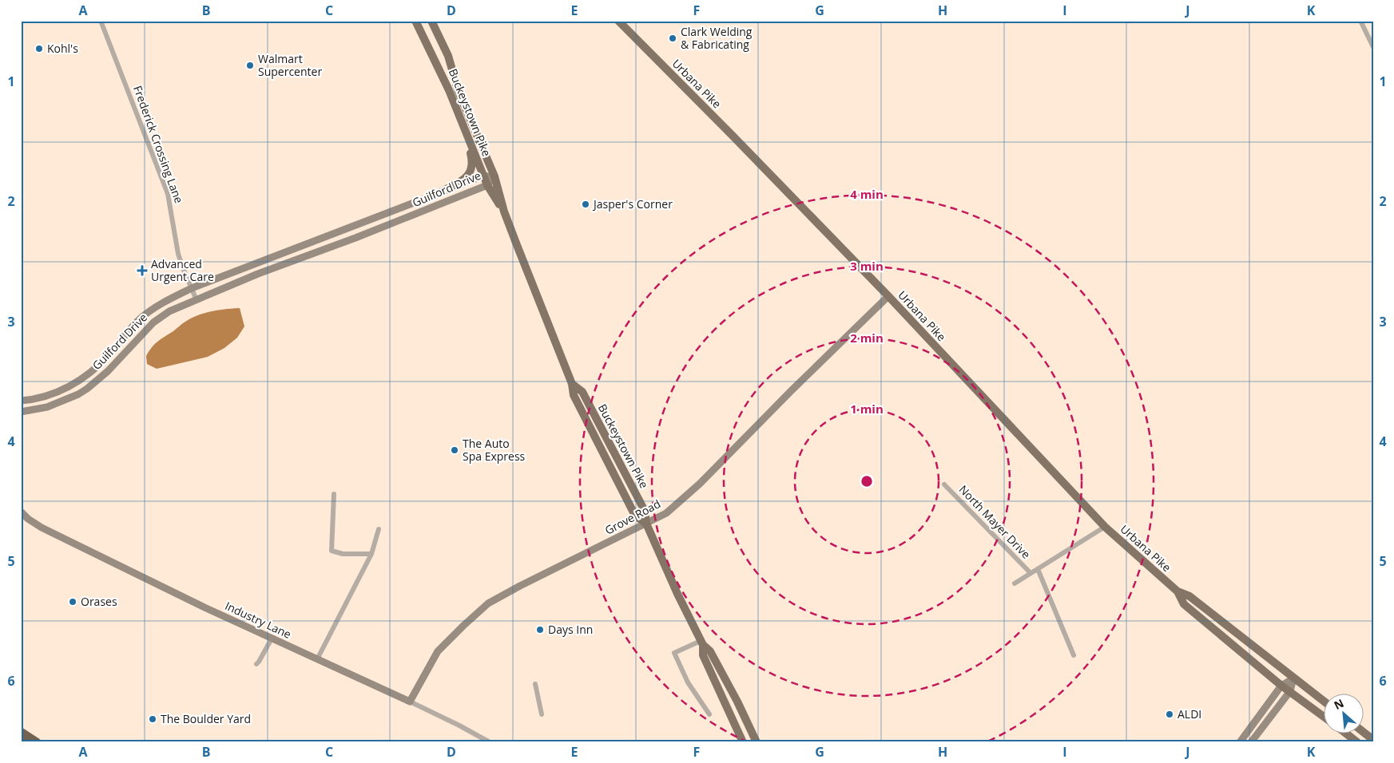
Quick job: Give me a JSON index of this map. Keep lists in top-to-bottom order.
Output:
{
  "streets": {
    "main road": [
      "Urbana Pike",
      "Buckeystown Pike",
      "Guilford Drive",
      "Grove Road",
      "Industry Lane"
    ],
    "street": ["Frederick Crossing Lane", "North Mayer Drive"]
  },
  "crossings": [
    ["Urbana Pike", "Grove Road"],
    ["Buckeystown Pike", "Guilford Drive"],
    ["Buckeystown Pike", "Grove Road"],
    ["Frederick Crossing Lane", "Guilford Drive"],
    ["Grove Road", "Industry Lane"]
  ],
  "places": {
    "other": [
      "Clark Welding & Fabricating",
      "Kohl's",
      "Walmart Supercenter",
      "Jasper's Corner",
      "The Auto Spa Express",
      "Orases",
      "Days Inn",
      "ALDI",
      "The Boulder Yard"
    ],
    "health": ["Advanced Urgent Care"]
  },
  "north": "top left",
  "grid": {
    "columns": [
      "A",
      "B",
      "C",
      "D",
      "E",
      "F",
      "G",
      "H",
      "I",
      "J",
      "K"
    ],
    "rows": [
      "1",
      "2",
      "3",
      "4",
      "5",
      "6"
    ]
  },
  "rings": [
    "4 min",
    "3 min",
    "2 min",
    "1 min"
  ]
}
